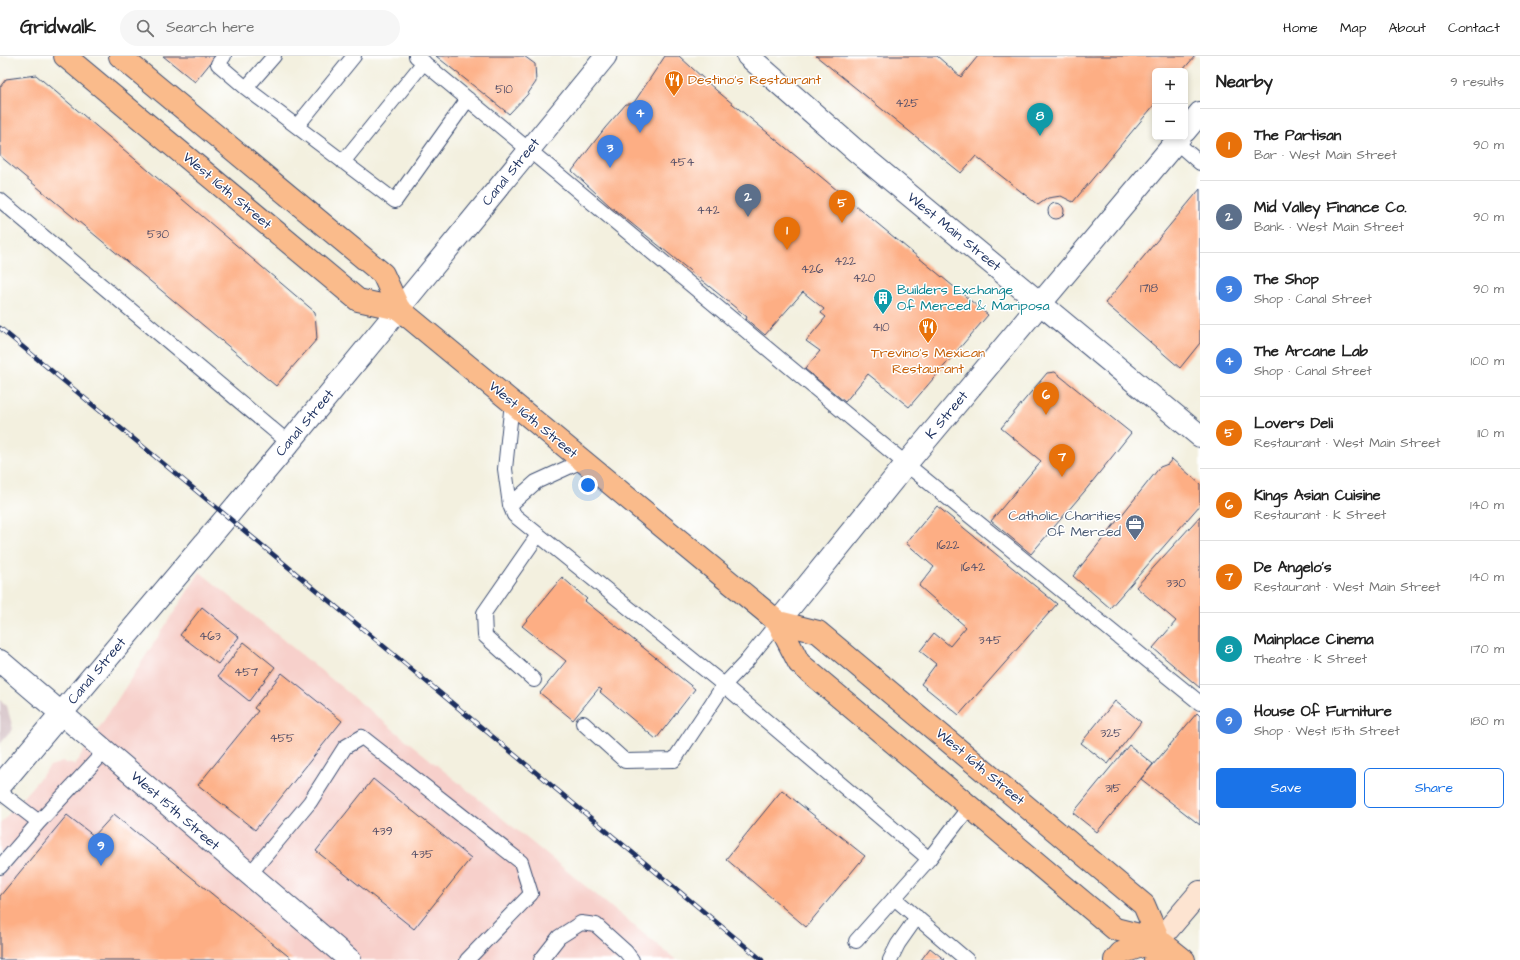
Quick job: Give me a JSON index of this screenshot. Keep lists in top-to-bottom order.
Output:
{
  "streets": {
    "main road": ["West 16th Street"],
    "street": [
      "Canal Street",
      "West Main Street",
      "K Street",
      "West 15th Street"
    ]
  },
  "crossings": [
    ["Canal Street", "West 16th Street"],
    ["Canal Street", "West 15th Street"],
    ["West 16th Street", "K Street"],
    ["West Main Street", "K Street"]
  ],
  "places": {
    "restaurant": ["Destino's Restaurant", "Trevino's Mexican Restaurant"],
    "building": ["Builders Exchange Of Merced & Mariposa"],
    "office": ["Catholic Charities Of Merced"]
  },
  "house_numbers": [
    "510",
    "425",
    "454",
    "442",
    "530",
    "422",
    "426",
    "420",
    "1718",
    "410",
    "1622",
    "1642",
    "330",
    "463",
    "345",
    "457",
    "325",
    "455",
    "315",
    "439",
    "435"
  ],
  "page": {
    "header": "Gridwalk",
    "search": "Search here",
    "nav": [
      "Home",
      "Map",
      "About",
      "Contact"
    ],
    "heading": ["Nearby", "9 results"],
    "map_buttons": ["+", "−"],
    "pins": [
      "4",
      "8",
      "3",
      "2",
      "5",
      "1",
      "6",
      "7",
      "9"
    ],
    "list": [
      {
        "mark": "1",
        "name": "The Partisan",
        "note": "Bar · West Main Street",
        "value": "90 m"
      },
      {
        "mark": "2",
        "name": "Mid Valley Finance Co.",
        "note": "Bank · West Main Street",
        "value": "90 m"
      },
      {
        "mark": "3",
        "name": "The Shop",
        "note": "Shop · Canal Street",
        "value": "90 m"
      },
      {
        "mark": "4",
        "name": "The Arcane Lab",
        "note": "Shop · Canal Street",
        "value": "100 m"
      },
      {
        "mark": "5",
        "name": "Lovers Deli",
        "note": "Restaurant · West Main Street",
        "value": "110 m"
      },
      {
        "mark": "6",
        "name": "Kings Asian Cuisine",
        "note": "Restaurant · K Street",
        "value": "140 m"
      },
      {
        "mark": "7",
        "name": "De Angelo's",
        "note": "Restaurant · West Main Street",
        "value": "140 m"
      },
      {
        "mark": "8",
        "name": "Mainplace Cinema",
        "note": "Theatre · K Street",
        "value": "170 m"
      },
      {
        "mark": "9",
        "name": "House Of Furniture",
        "note": "Shop · West 15th Street",
        "value": "180 m"
      }
    ],
    "buttons": ["Save", "Share"]
  }
}
